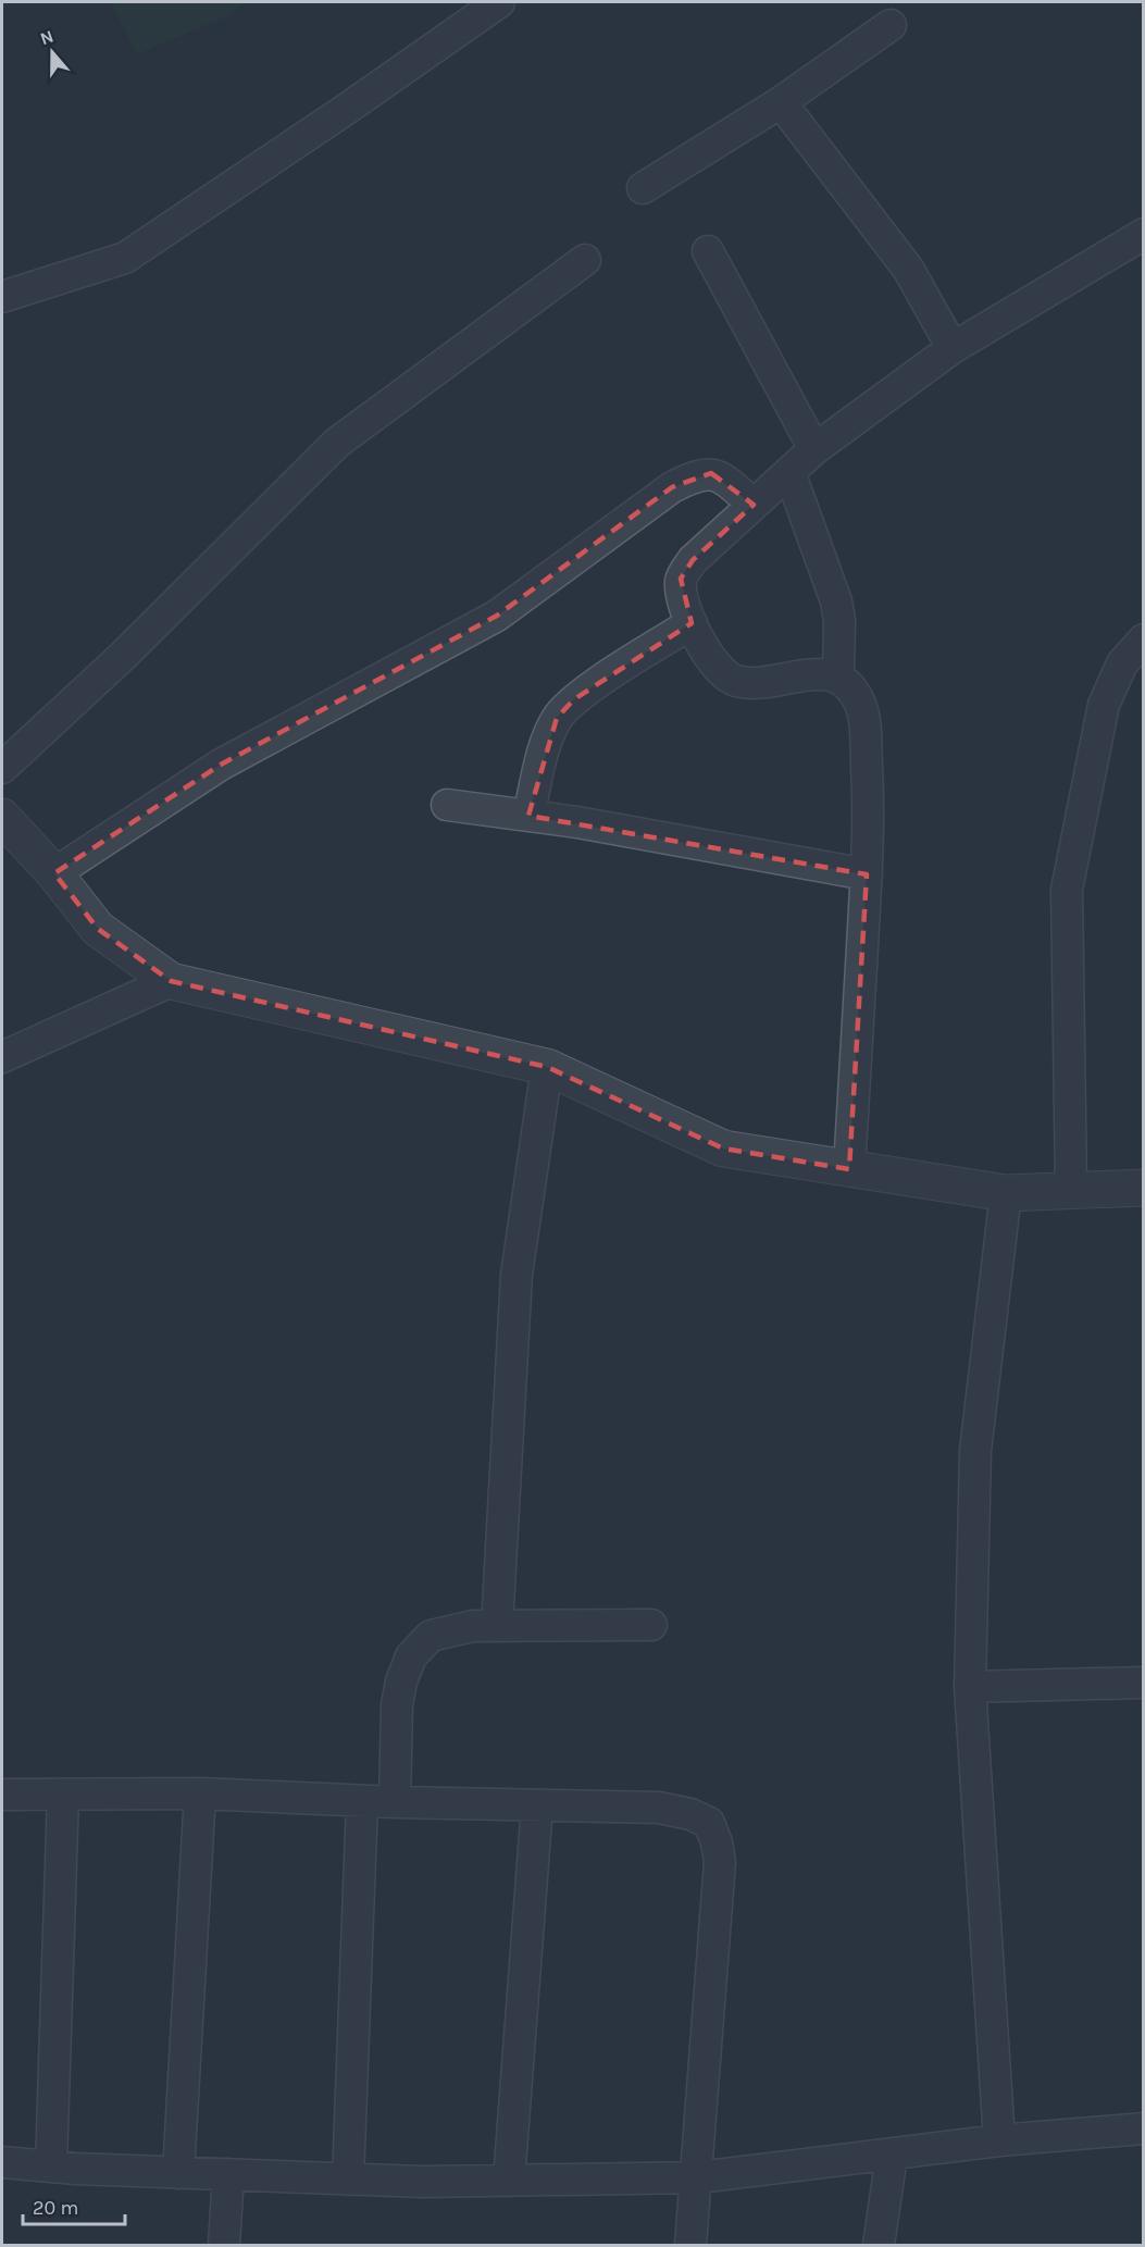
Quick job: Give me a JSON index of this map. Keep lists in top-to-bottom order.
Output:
{
  "scale_bar": "20 m",
  "north": "top"
}
